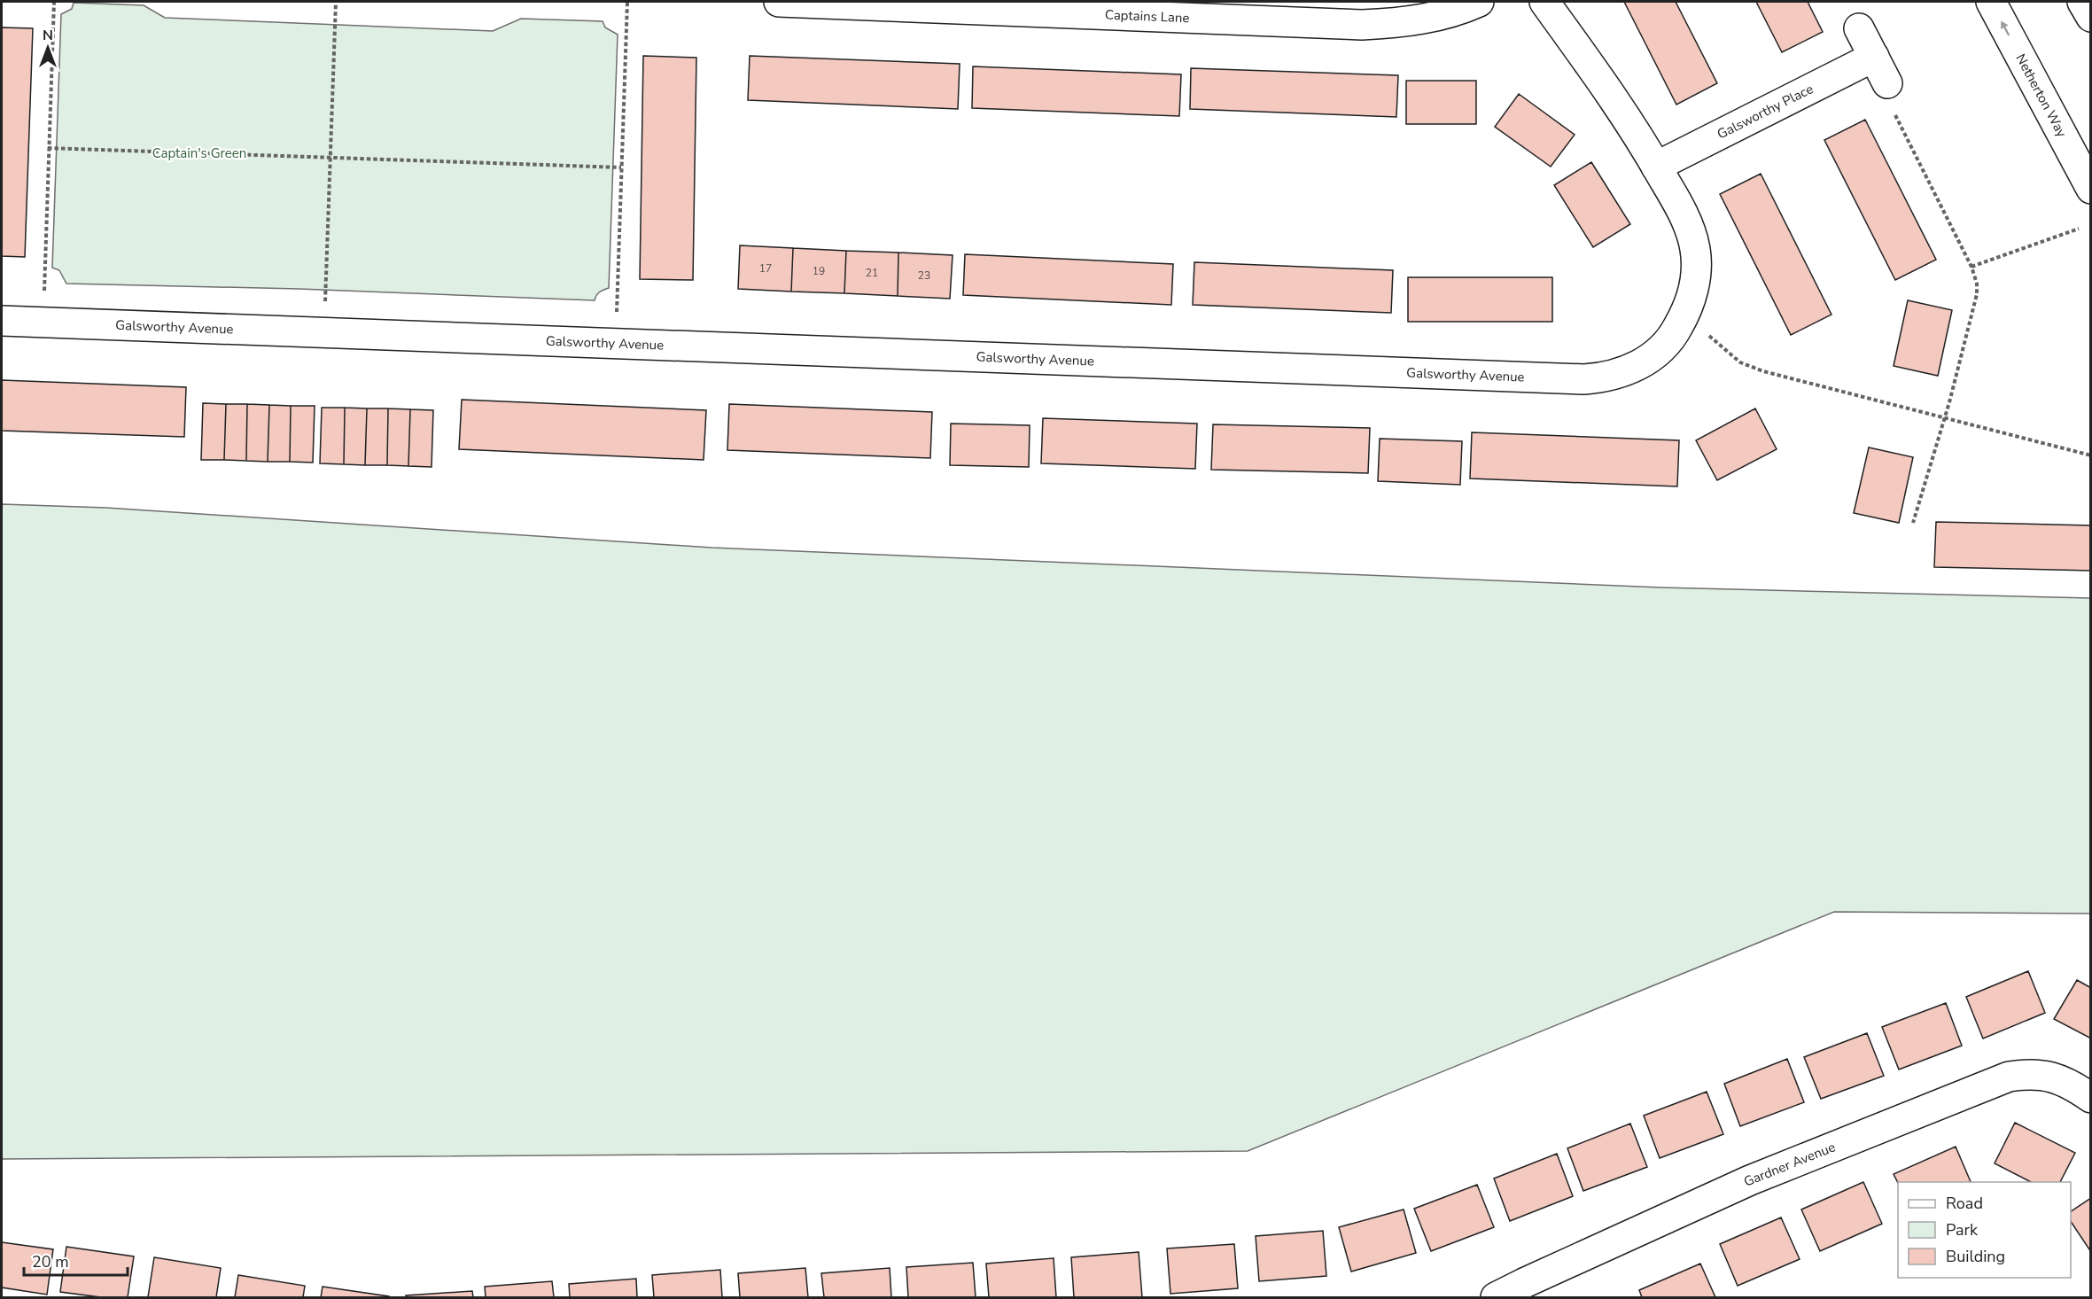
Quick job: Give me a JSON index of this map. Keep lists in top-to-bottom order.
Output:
{
  "streets": {
    "street": [
      "Captains Lane",
      "Netherton Way",
      "Galsworthy Place",
      "Galsworthy Avenue",
      "Gardner Avenue"
    ]
  },
  "crossings": [
    ["Galsworthy Place", "Galsworthy Avenue"]
  ],
  "one_way": ["Netherton Way"],
  "parks": ["Captain's Green"],
  "house_numbers": [
    "17",
    "19",
    "21",
    "23"
  ],
  "legend": ["Road", "Park", "Building"],
  "scale_bar": "20 m",
  "north": "top"
}
